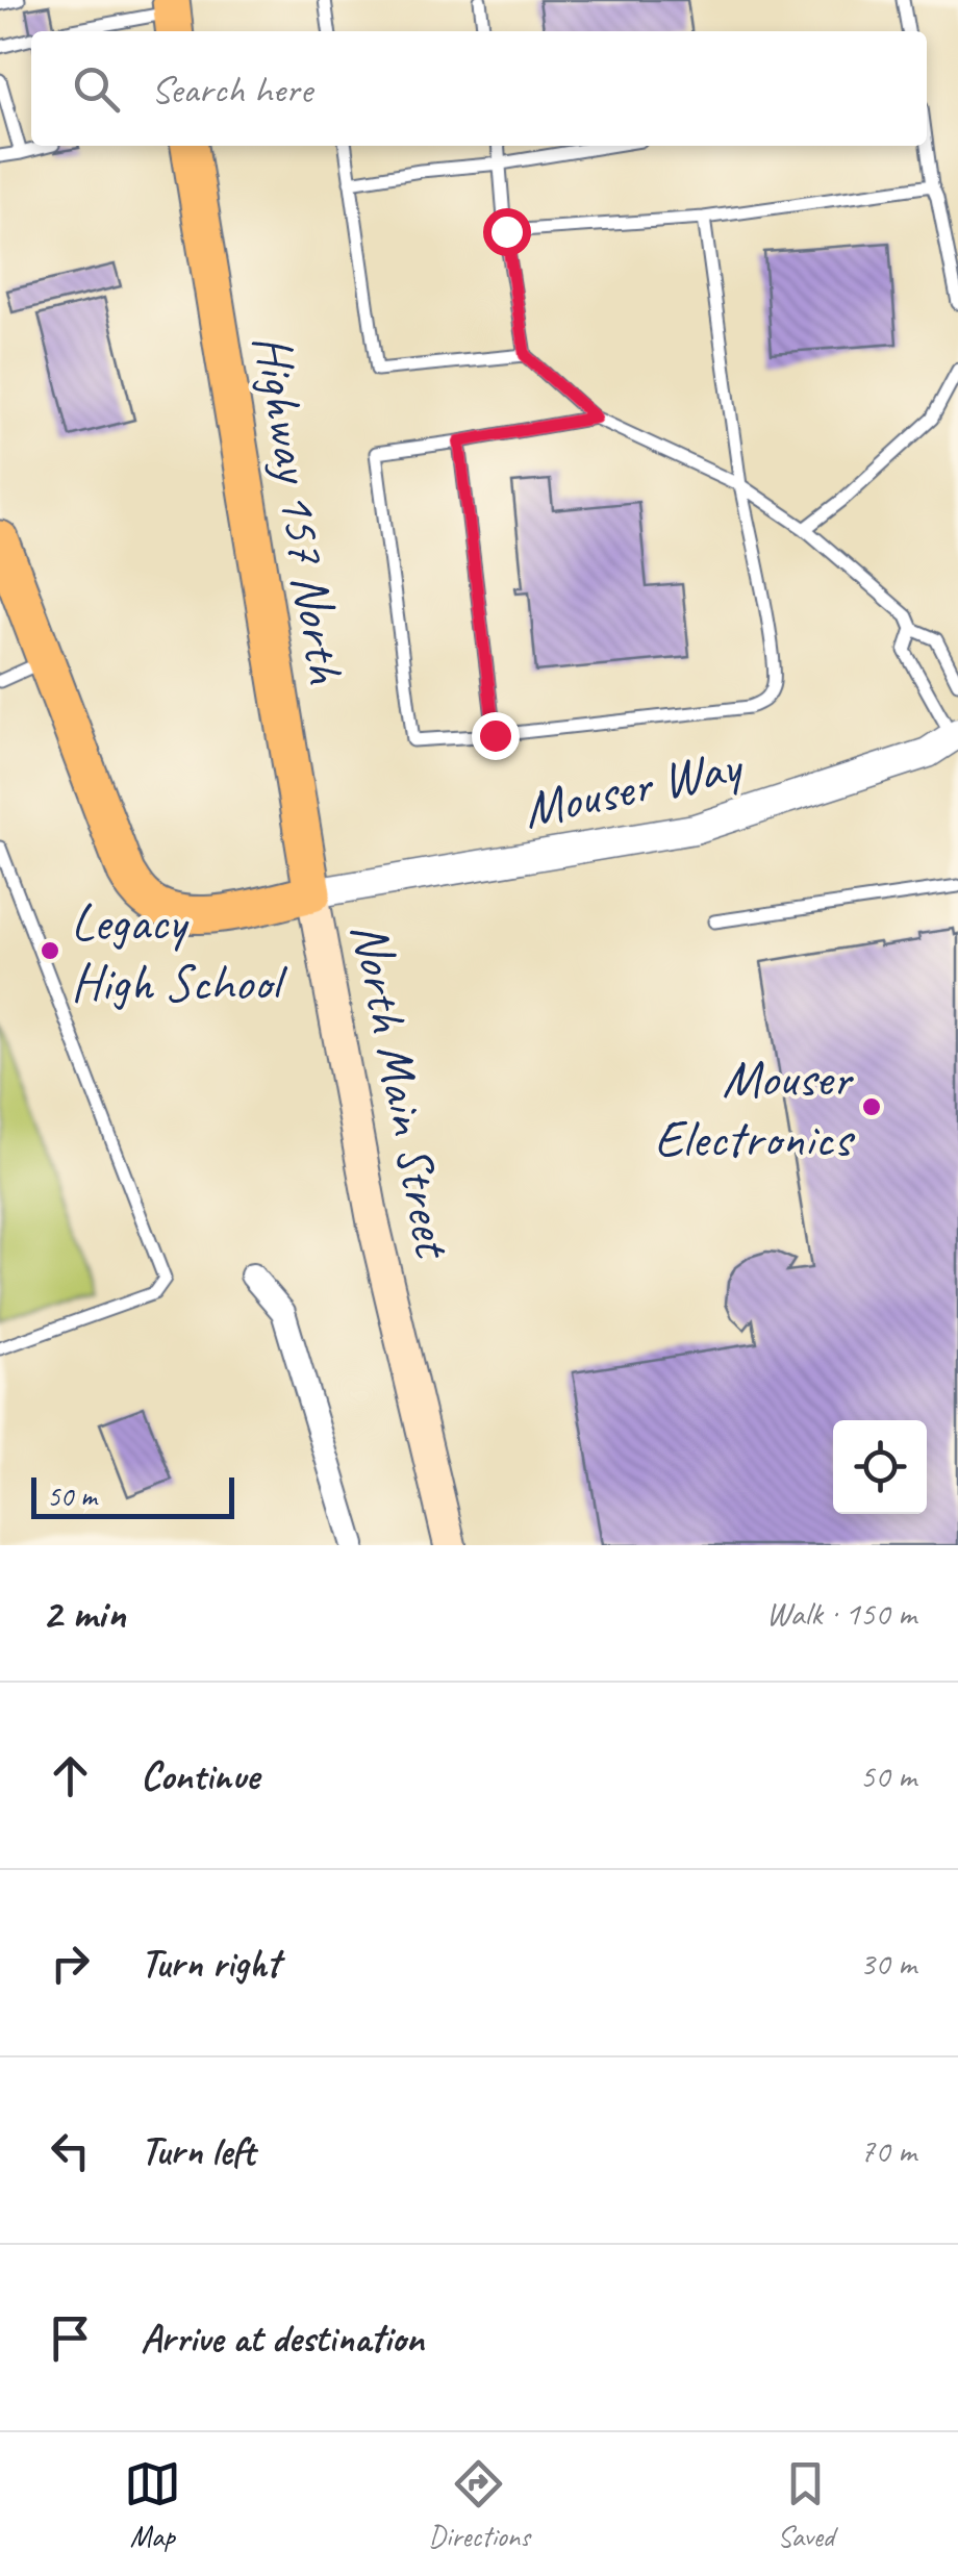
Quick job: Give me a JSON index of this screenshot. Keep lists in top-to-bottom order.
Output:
{
  "streets": {
    "main road": ["Highway 157 North", "North Main Street"],
    "street": ["Mouser Way"]
  },
  "crossings": [
    ["Highway 157 North", "Mouser Way"],
    ["Highway 157 North", "North Main Street"],
    ["Mouser Way", "North Main Street"]
  ],
  "places": ["Legacy High School", "Mouser Electronics"],
  "scale_bar": "50 m",
  "page": {
    "search": "Search here",
    "scale": "50 m",
    "heading": ["2 min", "Walk · 150 m"],
    "list": [
      ["Continue", "50 m"],
      ["Turn right", "30 m"],
      ["Turn left", "70 m"],
      "Arrive at destination"
    ],
    "nav": ["Map", "Directions", "Saved"]
  }
}
